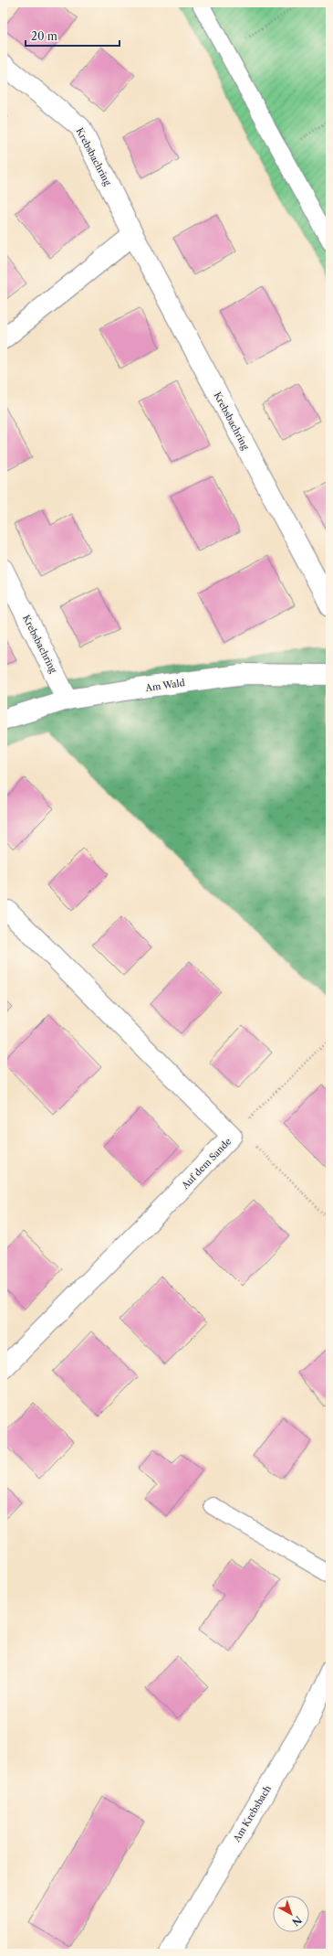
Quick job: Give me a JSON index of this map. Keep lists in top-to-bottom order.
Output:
{
  "streets": {
    "street": [
      "Krebsbachring",
      "Am Wald",
      "Auf dem Sande",
      "Am Krebsbach"
    ]
  },
  "crossings": [
    ["Krebsbachring", "Am Wald"]
  ],
  "scale_bar": "20 m",
  "north": "bottom right"
}
